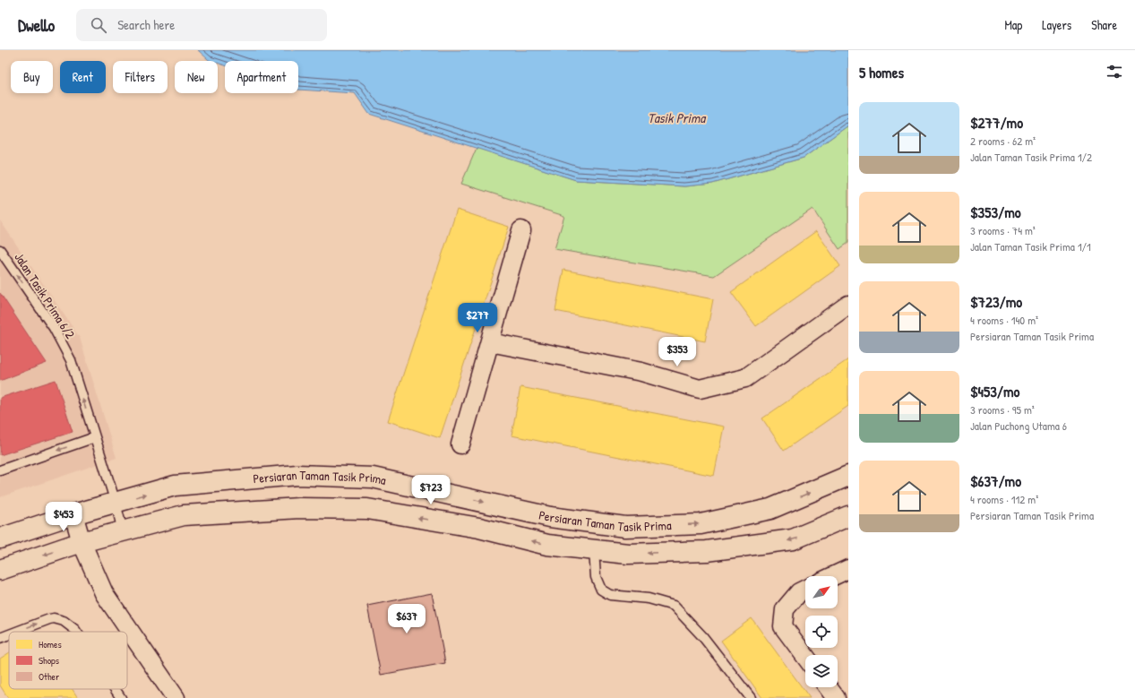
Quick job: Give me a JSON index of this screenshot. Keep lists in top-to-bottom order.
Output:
{
  "streets": {
    "main road": ["Persiaran Taman Tasik Prima"],
    "lane": ["Jalan Tasik Prima 6/2"]
  },
  "crossings": [
    ["Jalan Tasik Prima 6/2", "Persiaran Taman Tasik Prima"]
  ],
  "one_way": ["Jalan Tasik Prima 6/2"],
  "water": ["Tasik Prima"],
  "legend": ["Homes", "Shops", "Other"],
  "north": "top right",
  "page": {
    "header": "Dwello",
    "search": "Search here",
    "nav": ["Map", "Layers", "Share"],
    "heading": "5 homes",
    "chip": [
      "Buy",
      "Rent",
      "Filters",
      "New",
      "Apartment"
    ],
    "list": [
      {
        "name": "$277/mo",
        "note": "2 rooms · 62 m² · Jalan Taman Tasik Prima 1/2"
      },
      {
        "name": "$353/mo",
        "note": "3 rooms · 74 m² · Jalan Taman Tasik Prima 1/1"
      },
      {
        "name": "$723/mo",
        "note": "4 rooms · 140 m² · Persiaran Taman Tasik Prima"
      },
      {
        "name": "$453/mo",
        "note": "3 rooms · 95 m² · Jalan Puchong Utama 6"
      },
      {
        "name": "$637/mo",
        "note": "4 rooms · 112 m² · Persiaran Taman Tasik Prima"
      }
    ],
    "price": [
      "$277",
      "$353",
      "$723",
      "$453",
      "$637"
    ]
  }
}
